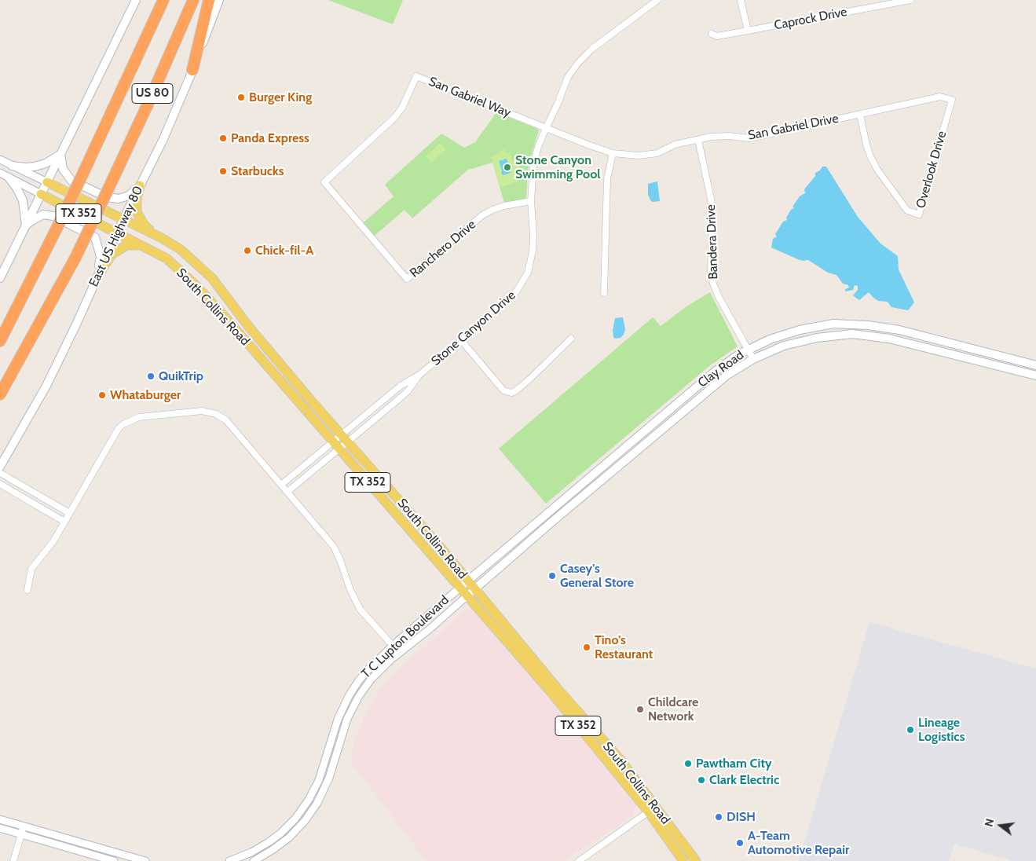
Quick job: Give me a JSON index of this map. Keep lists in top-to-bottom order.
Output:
{
  "streets": {
    "highway": ["US 80"],
    "main road": [
      "TX 352",
      "East US Highway 80",
      "South Collins Road",
      "Clay Road"
    ],
    "street": [
      "Caprock Drive",
      "San Gabriel Way",
      "San Gabriel Drive",
      "Overlook Drive",
      "Bandera Drive",
      "Ranchero Drive",
      "Stone Canyon Drive",
      "T C Lupton Boulevard"
    ]
  },
  "crossings": [
    ["San Gabriel Way", "San Gabriel Drive"],
    ["San Gabriel Way", "Ranchero Drive"],
    ["San Gabriel Way", "Stone Canyon Drive"],
    ["San Gabriel Drive", "Overlook Drive"],
    ["San Gabriel Drive", "Bandera Drive"],
    ["San Gabriel Drive", "Stone Canyon Drive"],
    ["East US Highway 80", "South Collins Road"],
    ["Bandera Drive", "Clay Road"],
    ["Ranchero Drive", "Stone Canyon Drive"],
    ["South Collins Road", "Stone Canyon Drive"],
    ["South Collins Road", "Clay Road"],
    ["South Collins Road", "T C Lupton Boulevard"],
    ["Clay Road", "T C Lupton Boulevard"]
  ],
  "places": [
    "Burger King",
    "Panda Express",
    "Stone Canyon Swimming Pool",
    "Starbucks",
    "Chick-fil-A",
    "QuikTrip",
    "Whataburger",
    "Casey's General Store",
    "Tino's Restaurant",
    "Childcare Network",
    "Lineage Logistics",
    "Pawtham City",
    "Clark Electric",
    "DISH",
    "A-Team Automotive Repair"
  ],
  "north": "left"
}
